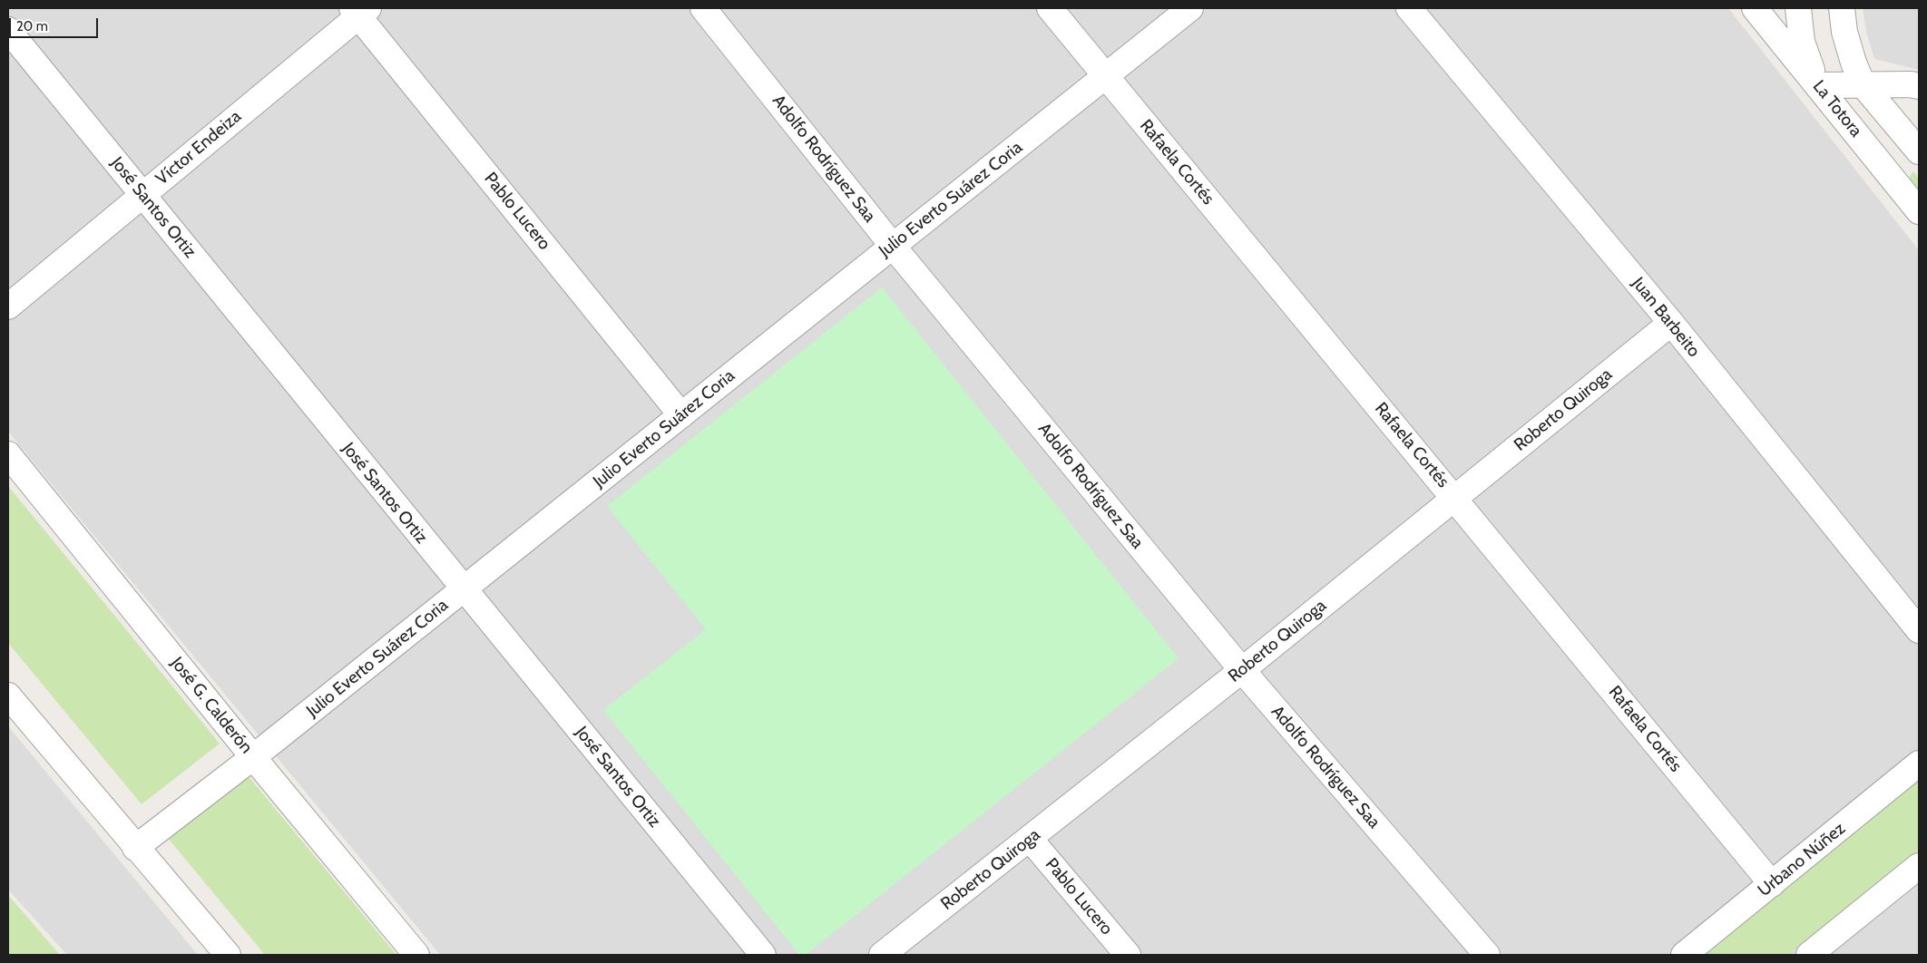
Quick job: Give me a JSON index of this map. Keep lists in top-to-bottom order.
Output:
{
  "streets": {
    "street": [
      "La Totora",
      "Víctor Endeiza",
      "Adolfo Rodríguez Saa",
      "Rafaela Cortés",
      "Julio Everto Suárez Coria",
      "José Santos Ortiz",
      "Pablo Lucero",
      "Juan Barbeito",
      "Roberto Quiroga",
      "José G. Calderón",
      "Urbano Núñez"
    ]
  },
  "crossings": [
    ["Víctor Endeiza", "José Santos Ortiz"],
    ["Víctor Endeiza", "Pablo Lucero"],
    ["Adolfo Rodríguez Saa", "Julio Everto Suárez Coria"],
    ["Adolfo Rodríguez Saa", "Roberto Quiroga"],
    ["Rafaela Cortés", "Julio Everto Suárez Coria"],
    ["Rafaela Cortés", "Roberto Quiroga"],
    ["Rafaela Cortés", "Urbano Núñez"],
    ["Julio Everto Suárez Coria", "José Santos Ortiz"],
    ["Julio Everto Suárez Coria", "Pablo Lucero"],
    ["Julio Everto Suárez Coria", "José G. Calderón"],
    ["Pablo Lucero", "Roberto Quiroga"],
    ["Juan Barbeito", "Roberto Quiroga"]
  ],
  "scale_bar": "20 m"
}
